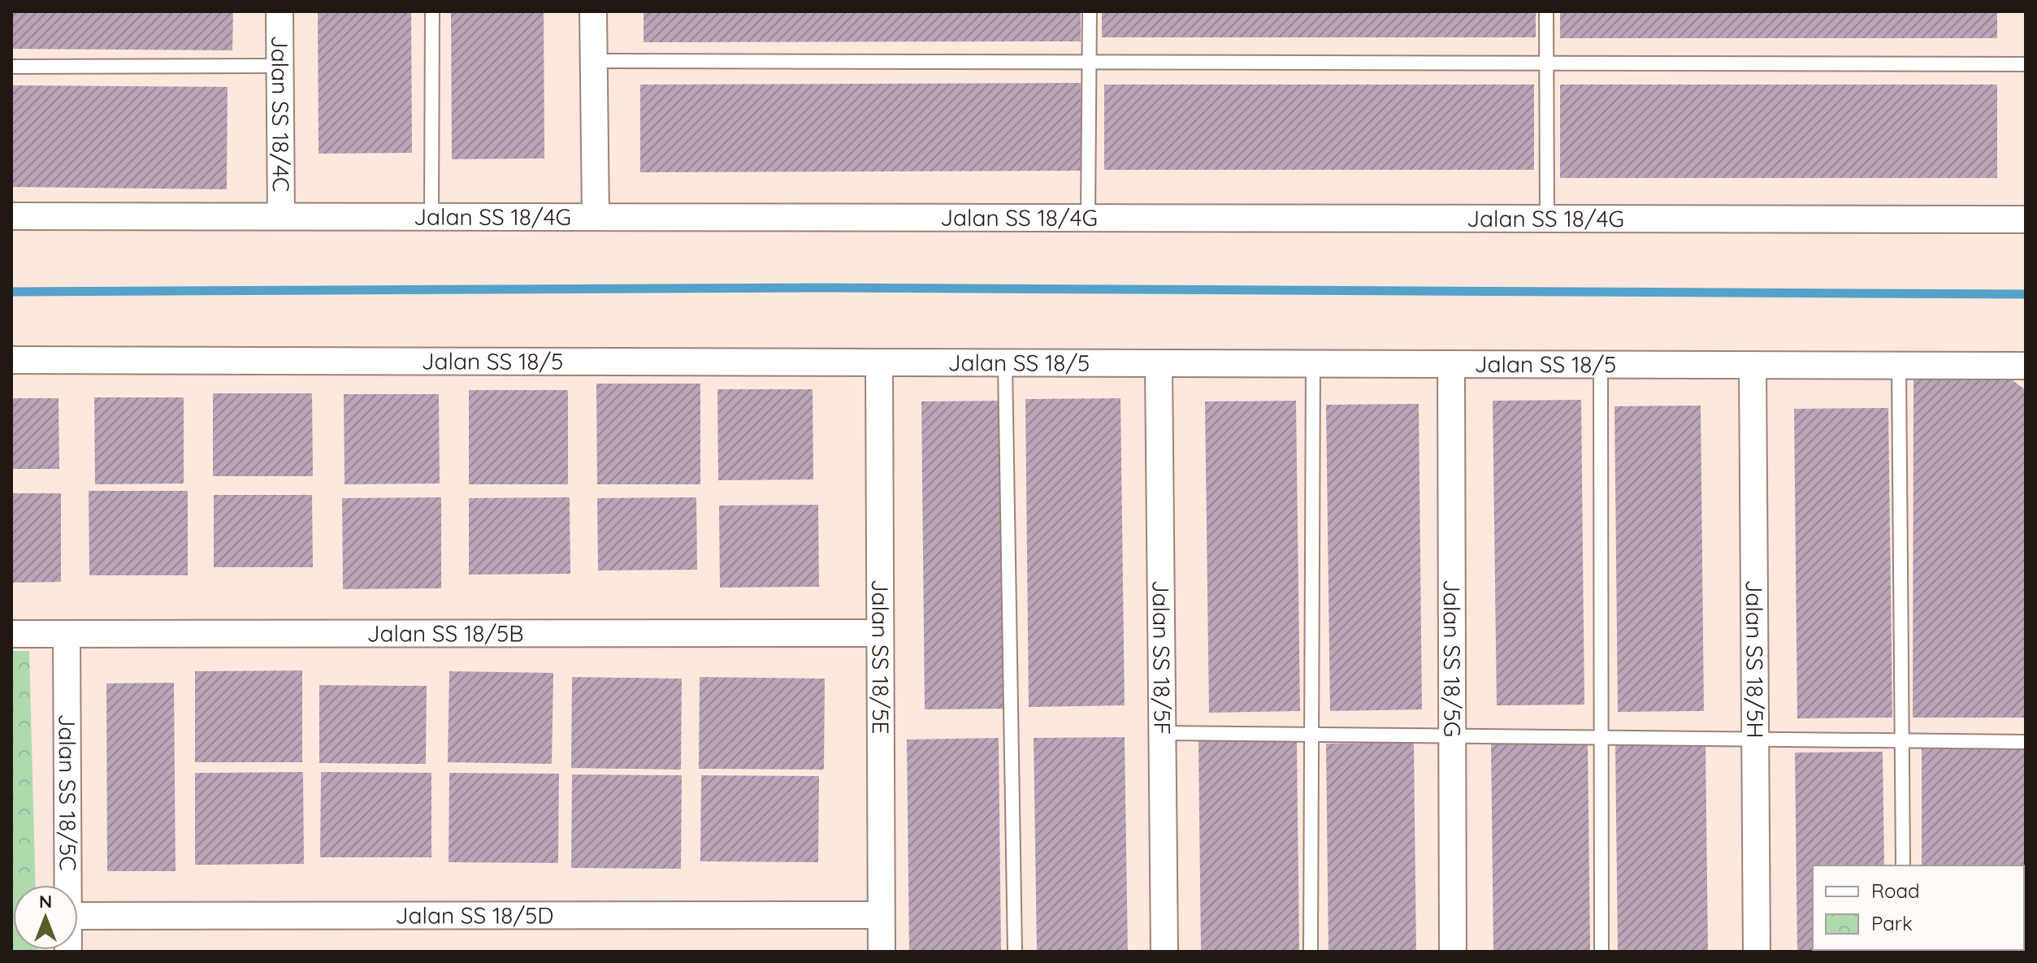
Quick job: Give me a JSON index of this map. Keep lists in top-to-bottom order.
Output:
{
  "streets": {
    "street": [
      "Jalan SS 18/4C",
      "Jalan SS 18/4G",
      "Jalan SS 18/5",
      "Jalan SS 18/5B",
      "Jalan SS 18/5E",
      "Jalan SS 18/5F",
      "Jalan SS 18/5G",
      "Jalan SS 18/5H",
      "Jalan SS 18/5C",
      "Jalan SS 18/5D"
    ]
  },
  "crossings": [
    ["Jalan SS 18/4C", "Jalan SS 18/4G"],
    ["Jalan SS 18/5", "Jalan SS 18/5E"],
    ["Jalan SS 18/5", "Jalan SS 18/5F"],
    ["Jalan SS 18/5", "Jalan SS 18/5G"],
    ["Jalan SS 18/5", "Jalan SS 18/5H"],
    ["Jalan SS 18/5B", "Jalan SS 18/5E"],
    ["Jalan SS 18/5B", "Jalan SS 18/5C"],
    ["Jalan SS 18/5E", "Jalan SS 18/5D"]
  ],
  "legend": ["Road", "Park"],
  "north": "top"
}
